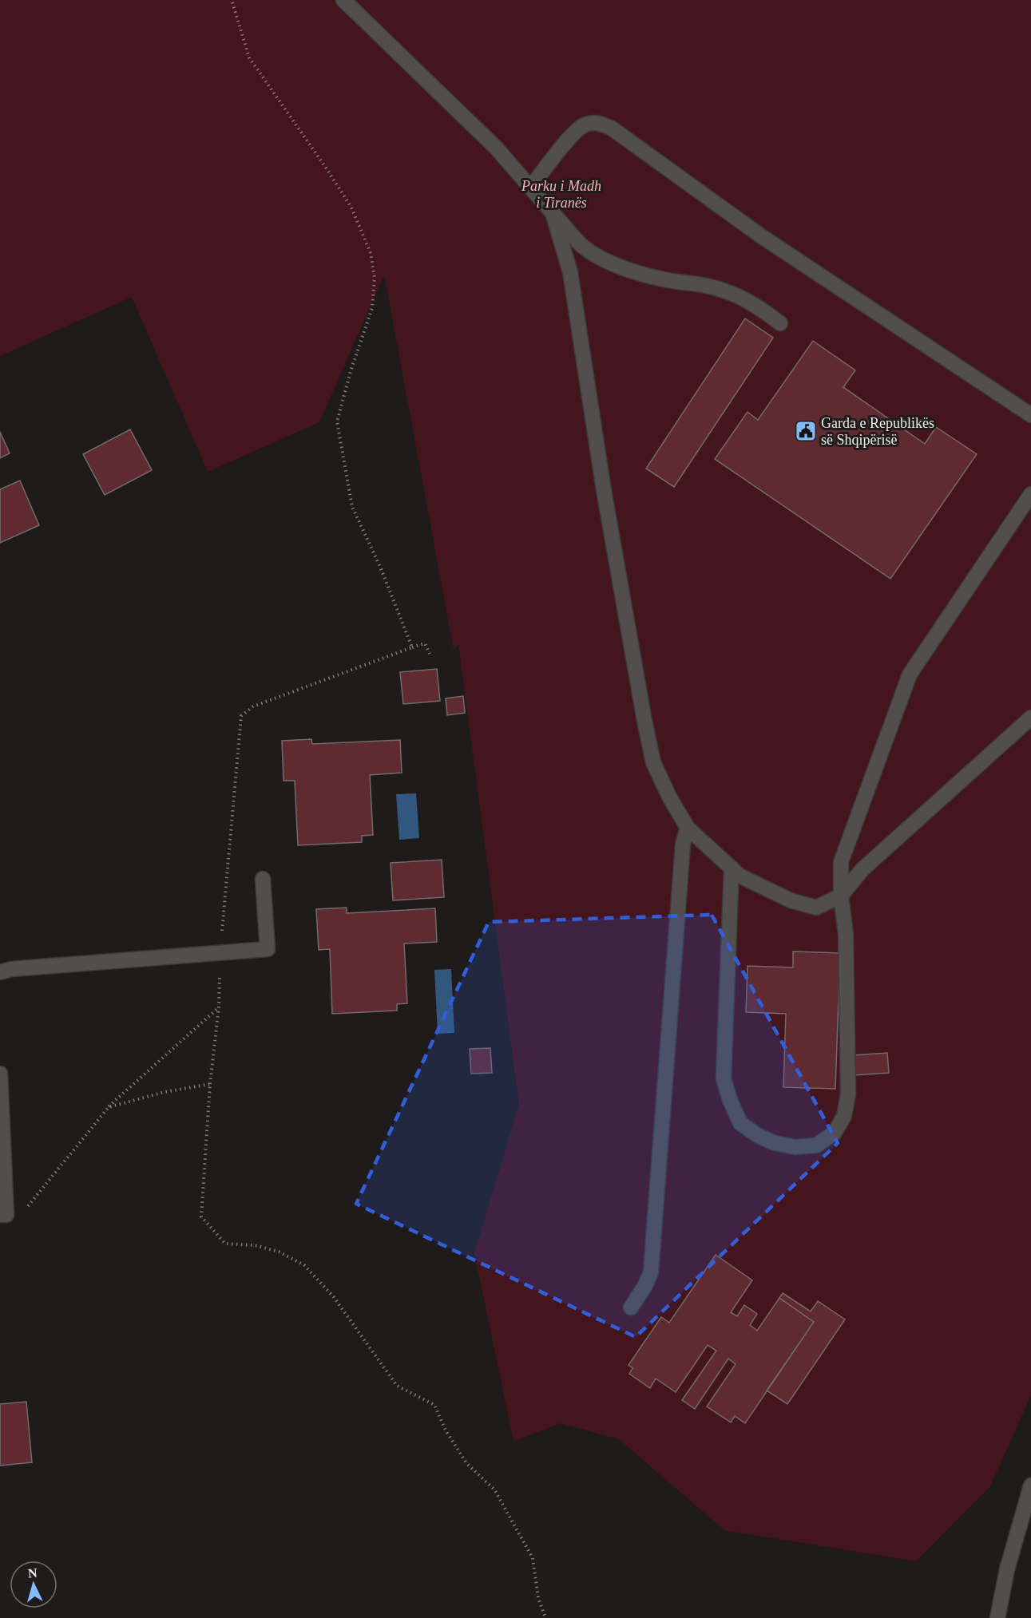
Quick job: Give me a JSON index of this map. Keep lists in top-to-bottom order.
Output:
{
  "parks": ["Parku i Madh i Tiranës"],
  "places": {
    "public building": ["Garda e Republikës së Shqipërisë"]
  },
  "north": "top"
}
